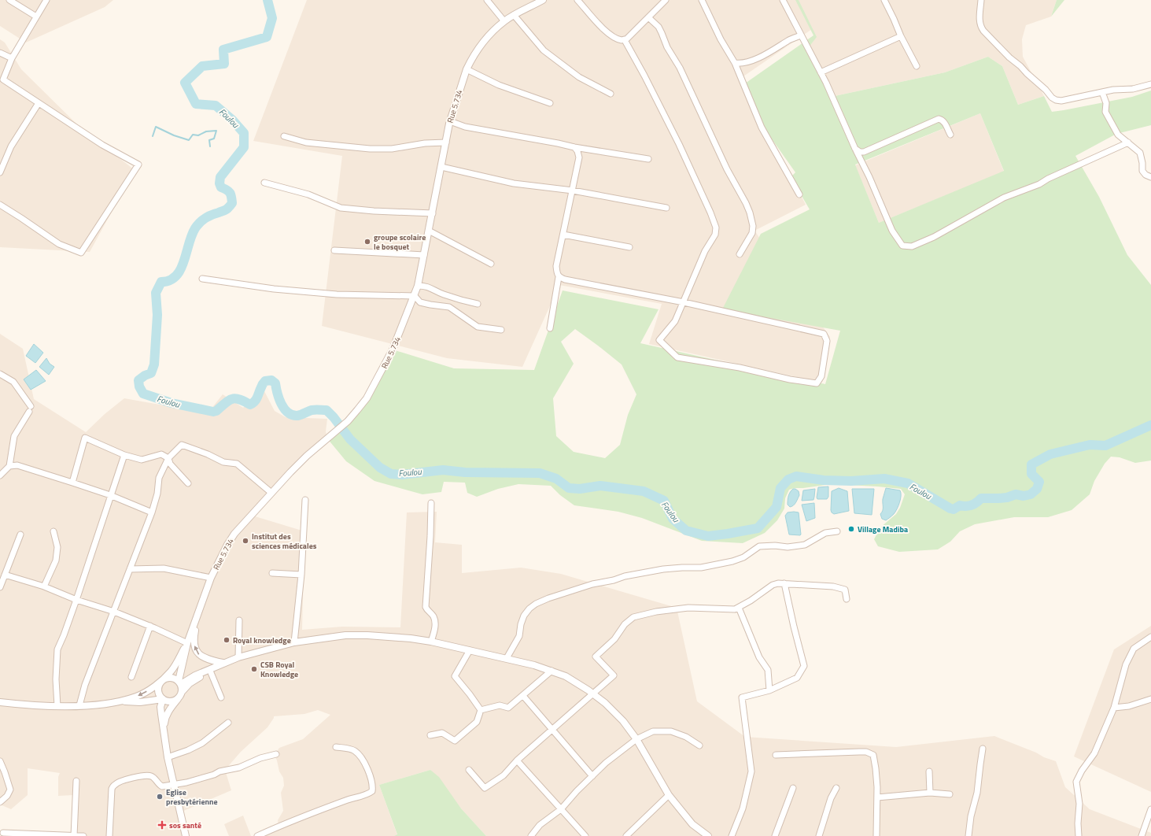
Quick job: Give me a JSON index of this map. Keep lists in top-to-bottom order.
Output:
{
  "streets": {
    "street": ["Rue 5.734"]
  },
  "water": ["Foulou"],
  "places": {
    "other": [
      "groupe scolaire le bosquet",
      "Village Madiba",
      "Institut des sciences médicales",
      "Royal knowledge",
      "CSB Royal Knowledge",
      "Eglise presbytérienne"
    ],
    "health": ["sos santé"]
  }
}
